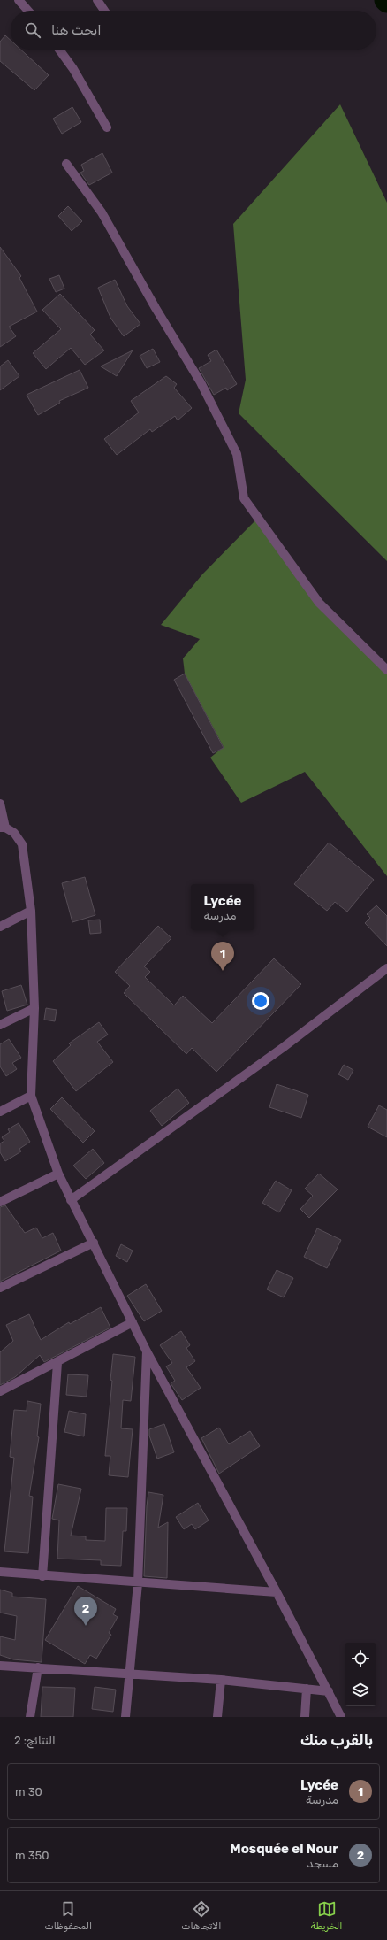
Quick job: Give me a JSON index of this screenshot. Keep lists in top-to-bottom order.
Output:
{
  "page": {
    "search": "ابحث هنا",
    "popup": ["Lycée", "مدرسة"],
    "pins": ["1", "2"],
    "heading": ["بالقرب منك", "النتائج: 2"],
    "list": [
      {
        "mark": "1",
        "name": "Lycée",
        "note": "مدرسة",
        "value": "30 m"
      },
      {
        "mark": "2",
        "name": "Mosquée el Nour",
        "note": "مسجد",
        "value": "350 m"
      }
    ],
    "nav": ["الخريطة", "الاتجاهات", "المحفوظات"]
  }
}
